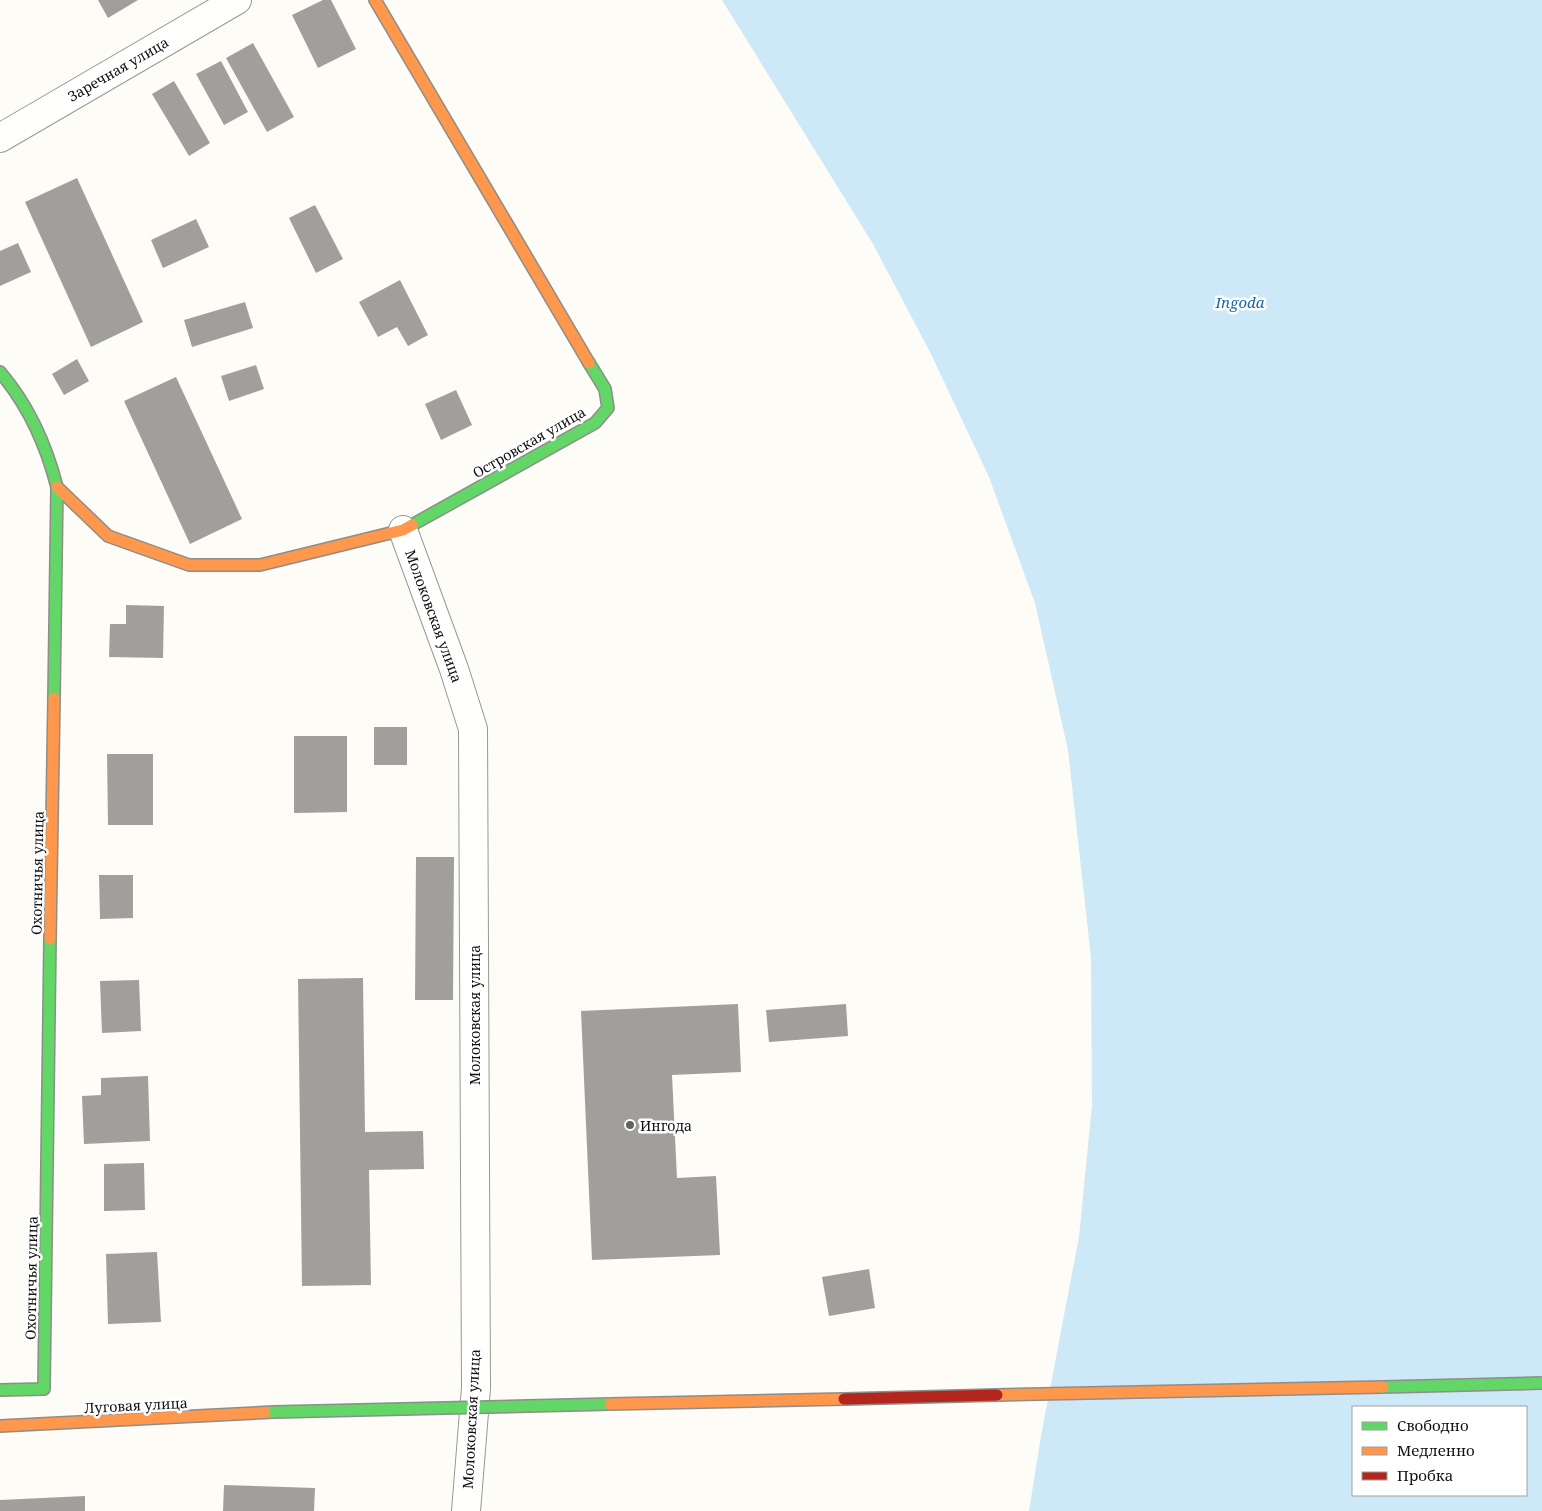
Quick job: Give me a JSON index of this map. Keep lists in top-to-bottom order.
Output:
{
  "streets": {
    "street": [
      "Заречная улица",
      "Островская улица",
      "Молоковская улица",
      "Охотничья улица",
      "Луговая улица"
    ]
  },
  "crossings": [
    ["Островская улица", "Молоковская улица"],
    ["Островская улица", "Охотничья улица"]
  ],
  "water": ["Ingoda"],
  "places": ["Ингода"],
  "legend": ["Свободно", "Медленно", "Пробка"]
}
